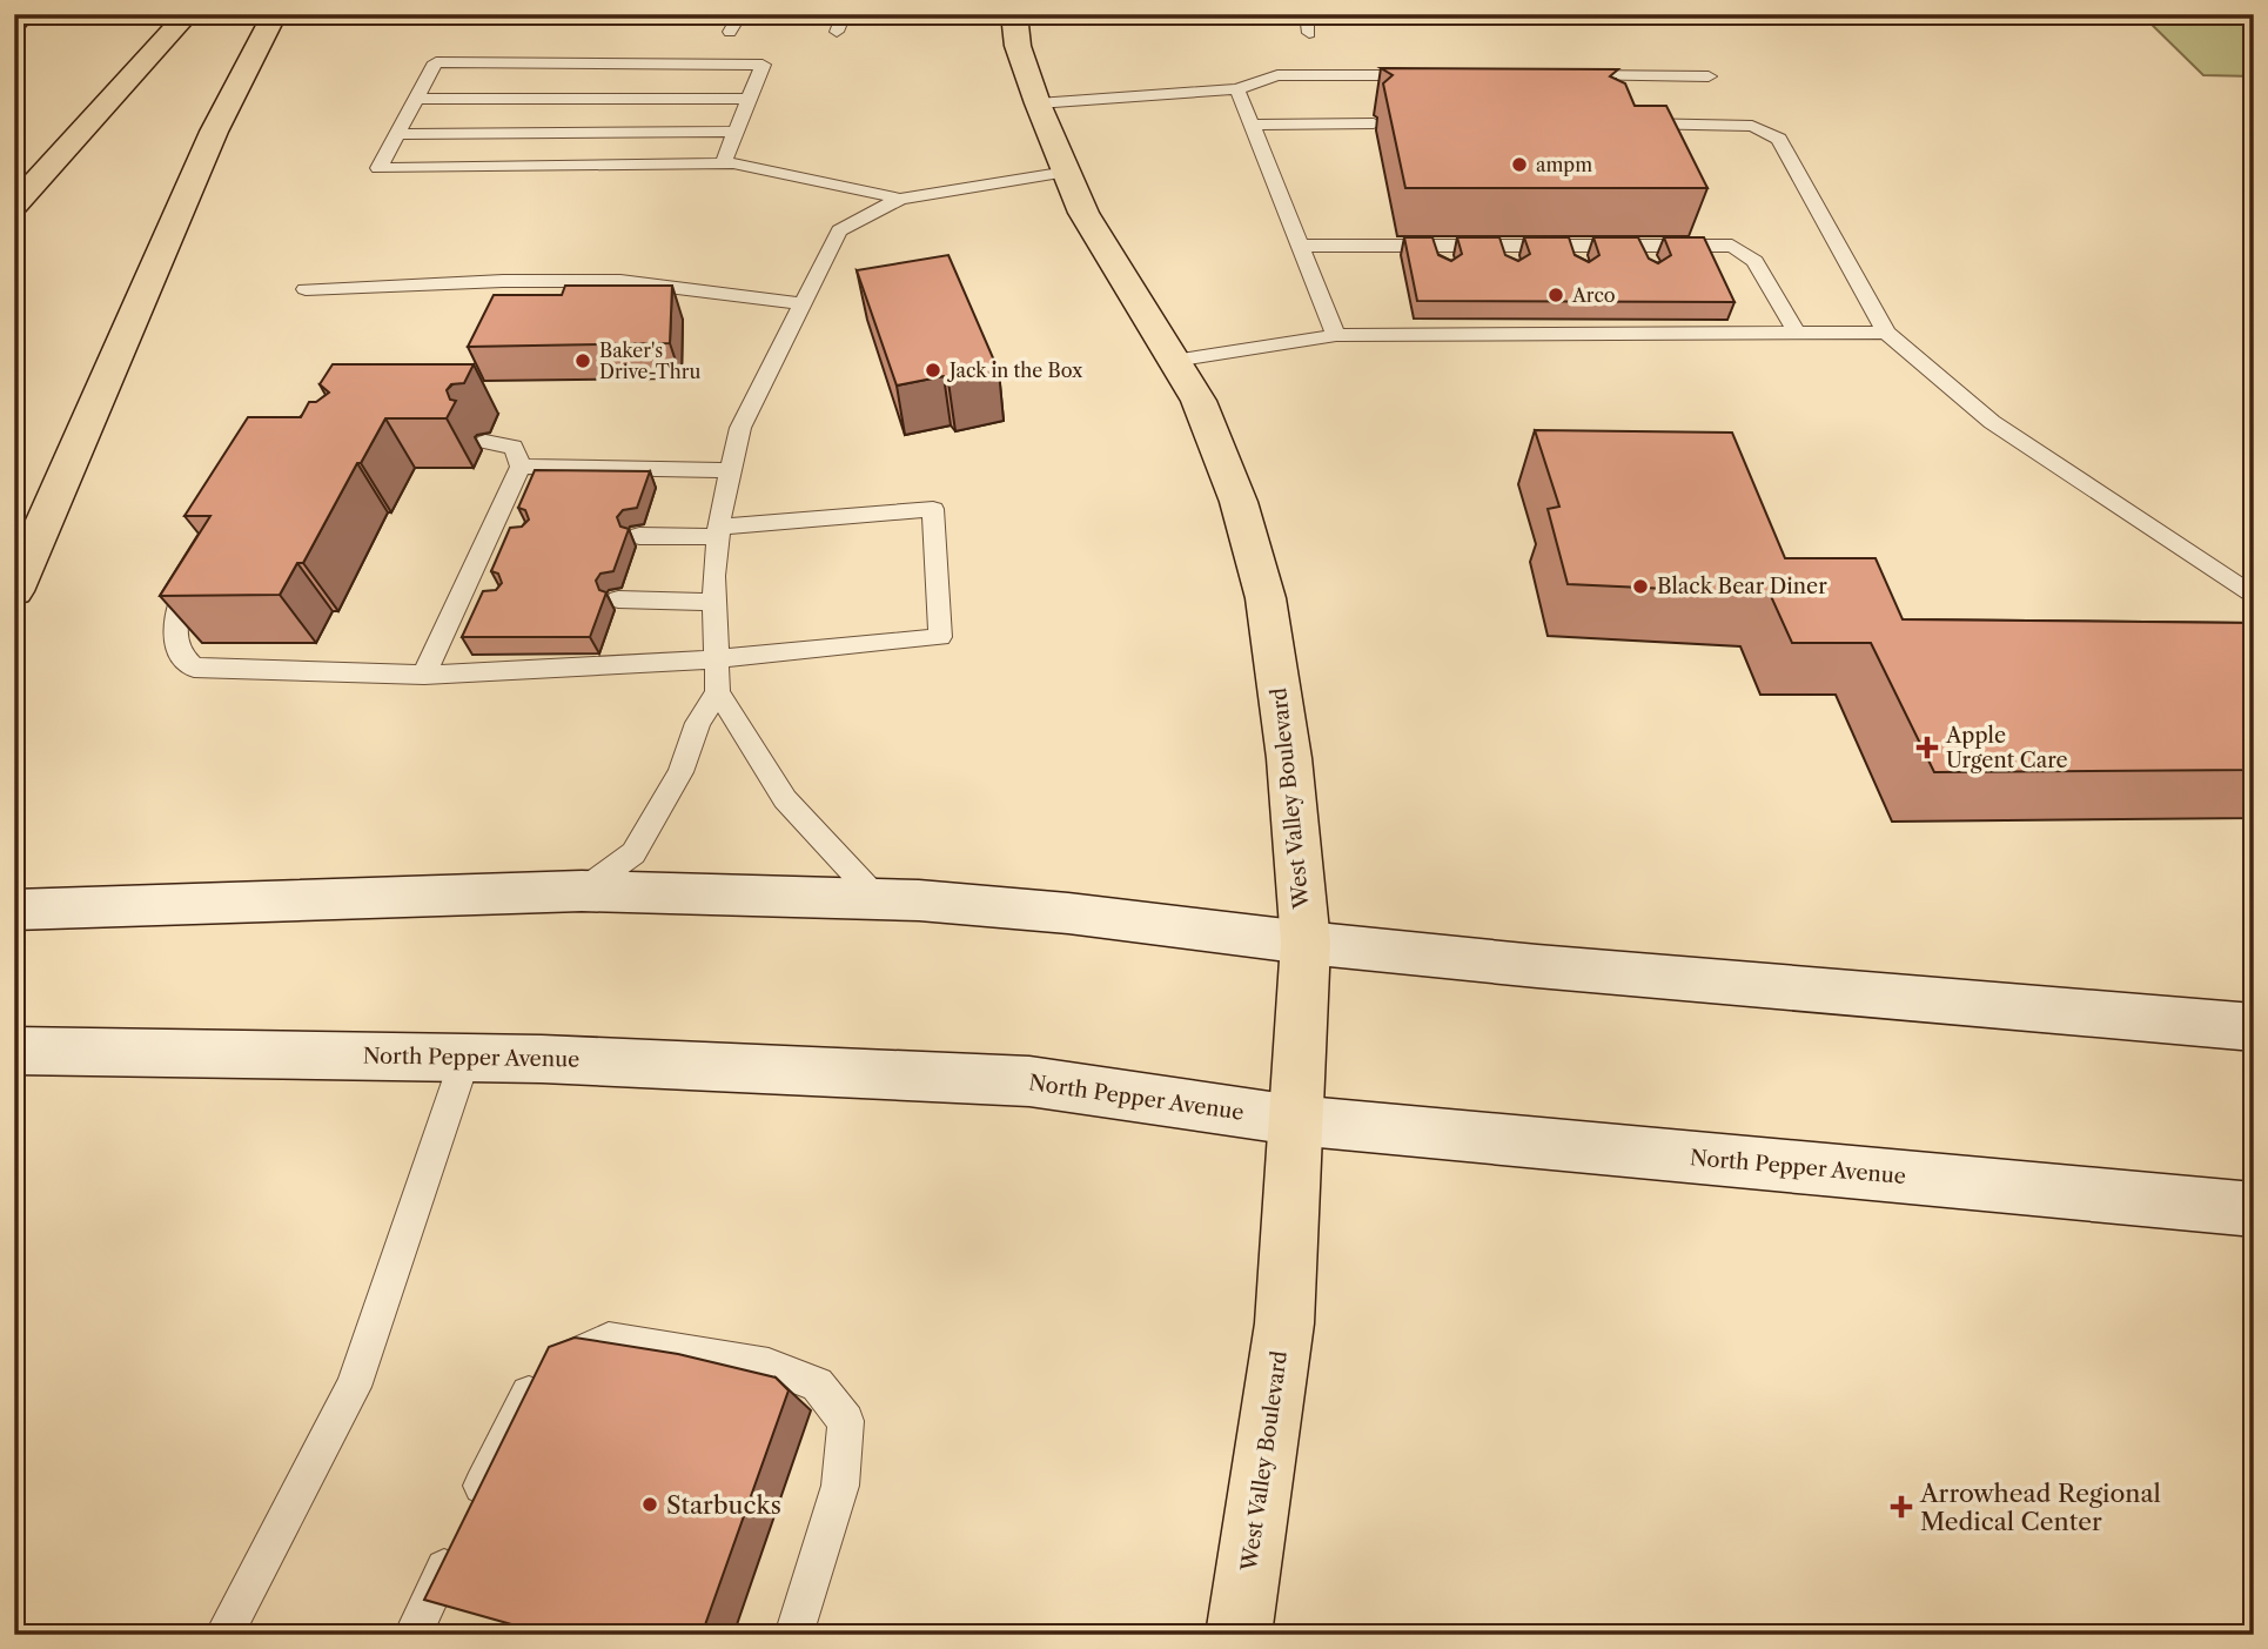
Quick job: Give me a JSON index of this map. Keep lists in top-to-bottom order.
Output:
{
  "streets": {
    "main road": ["West Valley Boulevard", "North Pepper Avenue"]
  },
  "crossings": [
    ["West Valley Boulevard", "North Pepper Avenue"]
  ],
  "places": {
    "other": [
      "ampm",
      "Arco",
      "Baker's Drive-Thru",
      "Jack in the Box",
      "Black Bear Diner",
      "Starbucks"
    ],
    "health": ["Apple Urgent Care", "Arrowhead Regional Medical Center"]
  }
}
